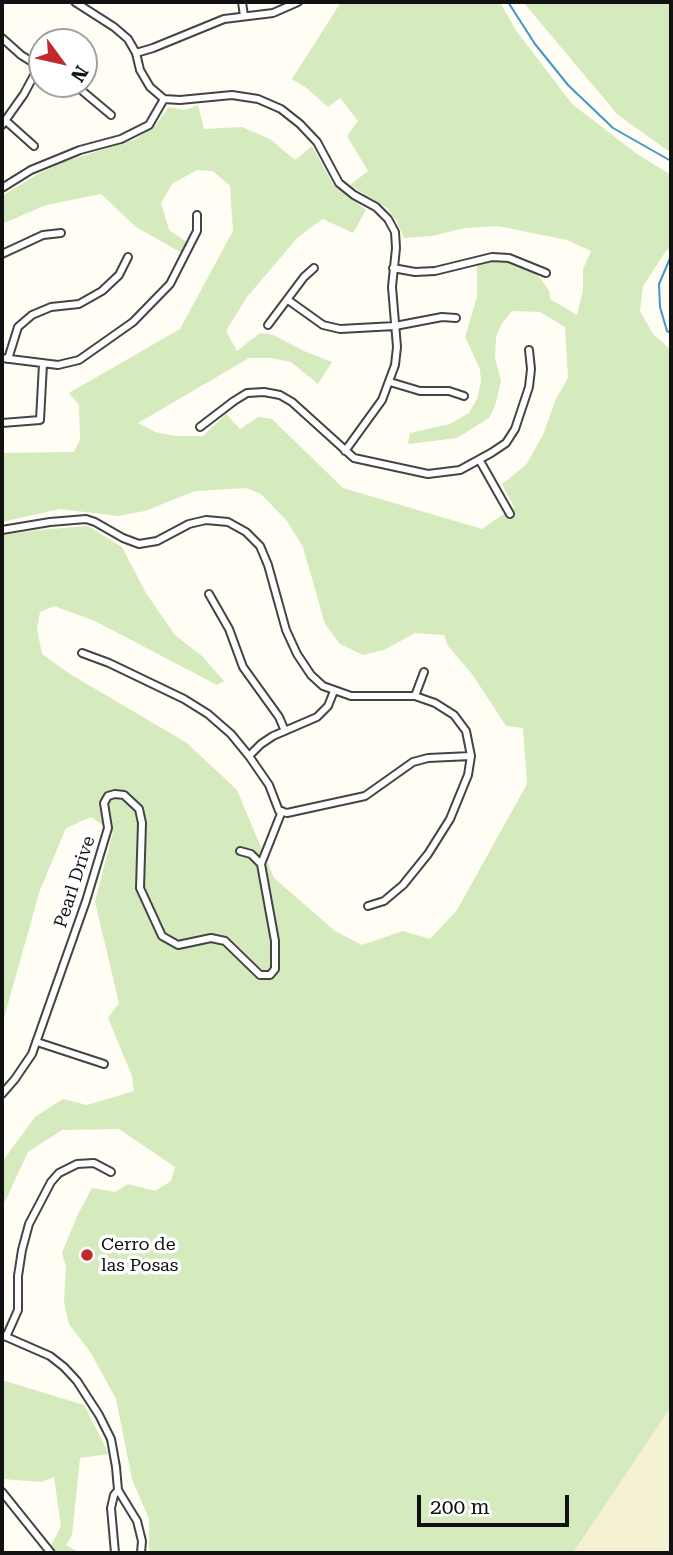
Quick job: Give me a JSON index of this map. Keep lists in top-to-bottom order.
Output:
{
  "streets": {
    "street": ["Pearl Drive"]
  },
  "places": ["Cerro de las Posas"],
  "scale_bar": "200 m",
  "north": "bottom right"
}
